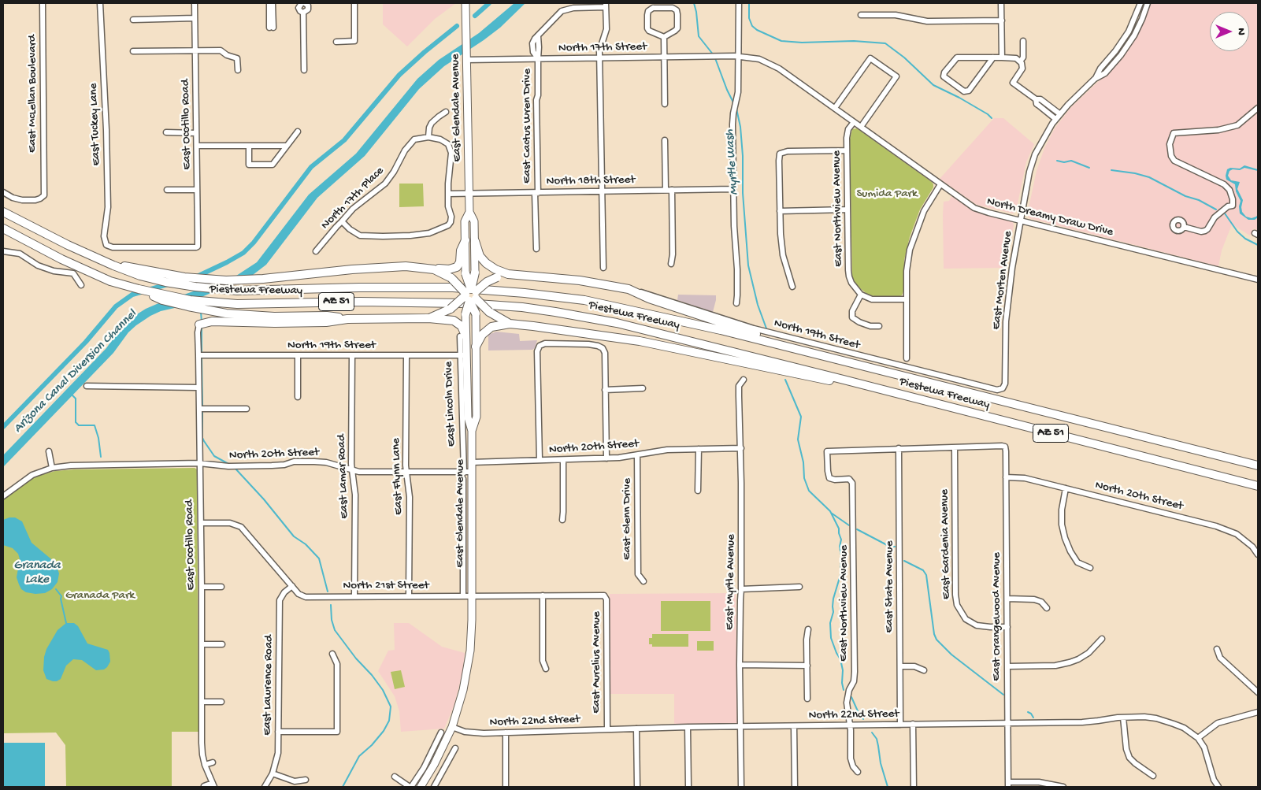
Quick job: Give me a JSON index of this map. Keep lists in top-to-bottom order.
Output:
{
  "streets": {
    "highway": ["Piestewa Freeway", "AZ 51"],
    "main road": ["East Glendale Avenue"],
    "street": [
      "North 17th Street",
      "East McLellan Boulevard",
      "East Tuckey Lane",
      "East Ocotillo Road",
      "East Cactus Wren Drive",
      "North 18th Street",
      "North 17th Place",
      "East Northview Avenue",
      "North Dreamy Draw Drive",
      "East Morten Avenue",
      "North 19th Street",
      "East Lincoln Drive",
      "North 20th Street",
      "East Lamar Road",
      "East Flynn Lane",
      "East Glenn Drive",
      "East Gardenia Avenue",
      "East Myrtle Avenue",
      "North 21st Street",
      "East State Avenue",
      "East Orangewood Avenue",
      "East Aurelius Avenue",
      "East Lawrence Road",
      "North 22nd Street"
    ]
  },
  "crossings": [
    ["North 17th Street", "East Glendale Avenue"],
    ["North 17th Street", "East Cactus Wren Drive"],
    ["North 17th Street", "North Dreamy Draw Drive"],
    ["East Glendale Avenue", "North 18th Street"],
    ["East Glendale Avenue", "North 19th Street"],
    ["East Glendale Avenue", "East Lincoln Drive"],
    ["East Glendale Avenue", "North 20th Street"],
    ["East Glendale Avenue", "North 21st Street"],
    ["East Tuckey Lane", "East Ocotillo Road"],
    ["East Ocotillo Road", "North 19th Street"],
    ["East Ocotillo Road", "North 20th Street"],
    ["East Ocotillo Road", "North 21st Street"],
    ["East Cactus Wren Drive", "North 18th Street"],
    ["East Northview Avenue", "North Dreamy Draw Drive"],
    ["East Northview Avenue", "East State Avenue"],
    ["East Northview Avenue", "North 22nd Street"],
    ["North Dreamy Draw Drive", "East Morten Avenue"],
    ["East Morten Avenue", "North 19th Street"],
    ["North 19th Street", "East Lincoln Drive"],
    ["North 19th Street", "East Lamar Road"],
    ["North 19th Street", "East Flynn Lane"],
    ["East Lincoln Drive", "North 20th Street"],
    ["North 20th Street", "East Lamar Road"],
    ["North 20th Street", "East Flynn Lane"],
    ["North 20th Street", "East Glenn Drive"],
    ["North 20th Street", "East Myrtle Avenue"],
    ["North 20th Street", "East Orangewood Avenue"],
    ["East Lamar Road", "North 21st Street"],
    ["East Flynn Lane", "North 21st Street"],
    ["East Gardenia Avenue", "East Orangewood Avenue"],
    ["East Myrtle Avenue", "North 22nd Street"],
    ["North 21st Street", "East Aurelius Avenue"],
    ["North 21st Street", "East Lawrence Road"],
    ["East State Avenue", "North 22nd Street"],
    ["East Orangewood Avenue", "North 22nd Street"],
    ["East Aurelius Avenue", "North 22nd Street"]
  ],
  "water": ["Myrtle Wash", "Arizona Canal Diversion Channel", "Granada Lake"],
  "parks": ["Sumida Park", "Granada Park"],
  "north": "right"
}
